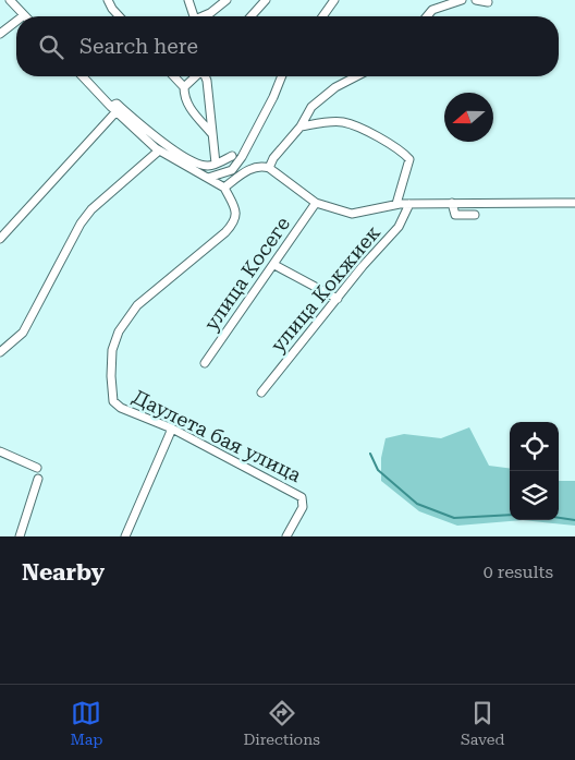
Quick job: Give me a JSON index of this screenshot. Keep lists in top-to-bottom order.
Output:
{
  "streets": {
    "street": ["улица Косеге", "улица Кокжиек", "Даулета бая улица"]
  },
  "north": "left",
  "page": {
    "search": "Search here",
    "heading": ["Nearby", "0 results"],
    "nav": ["Map", "Directions", "Saved"]
  }
}
